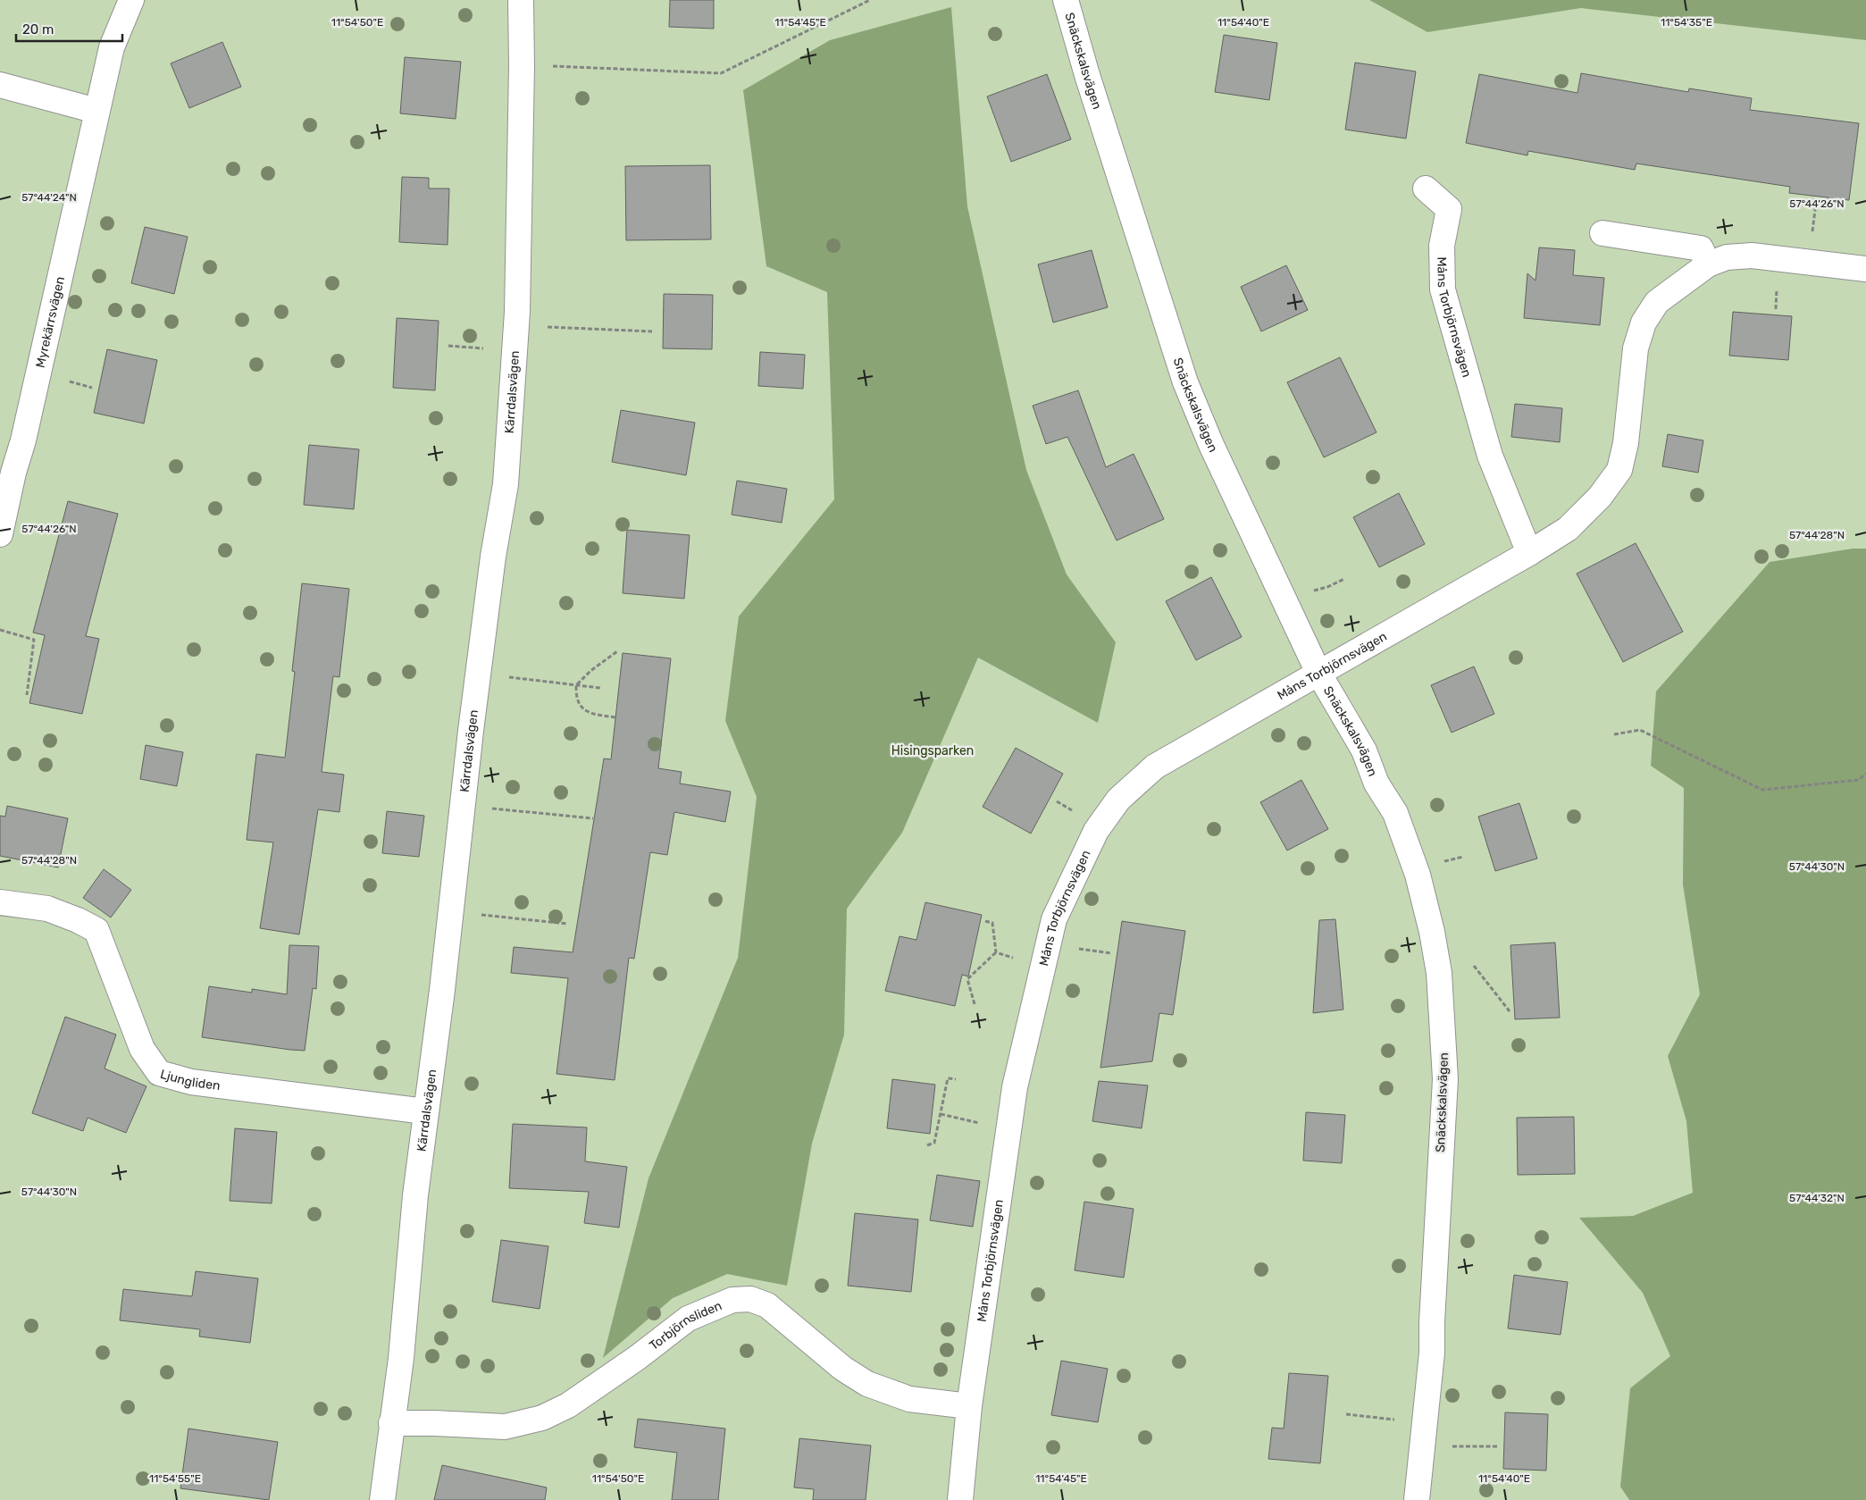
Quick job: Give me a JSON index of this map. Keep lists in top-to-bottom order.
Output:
{
  "streets": {
    "street": [
      "Snäckskalsvägen",
      "Måns Torbjörnsvägen",
      "Myrekärrsvägen",
      "Kärrdalsvägen",
      "Ljungliden",
      "Torbjörnsliden"
    ]
  },
  "crossings": [
    ["Snäckskalsvägen", "Måns Torbjörnsvägen"],
    ["Måns Torbjörnsvägen", "Torbjörnsliden"],
    ["Kärrdalsvägen", "Ljungliden"],
    ["Kärrdalsvägen", "Torbjörnsliden"]
  ],
  "parks": ["Hisingsparken"],
  "scale_bar": "20 m",
  "coordinates": [
    "11°54'50\"E",
    "11°54'45\"E",
    "11°54'40\"E",
    "11°54'35\"E",
    "57°44'24\"N",
    "57°44'26\"N",
    "57°44'28\"N",
    "57°44'30\"N",
    "57°44'32\"N",
    "11°54'55\"E"
  ]
}
